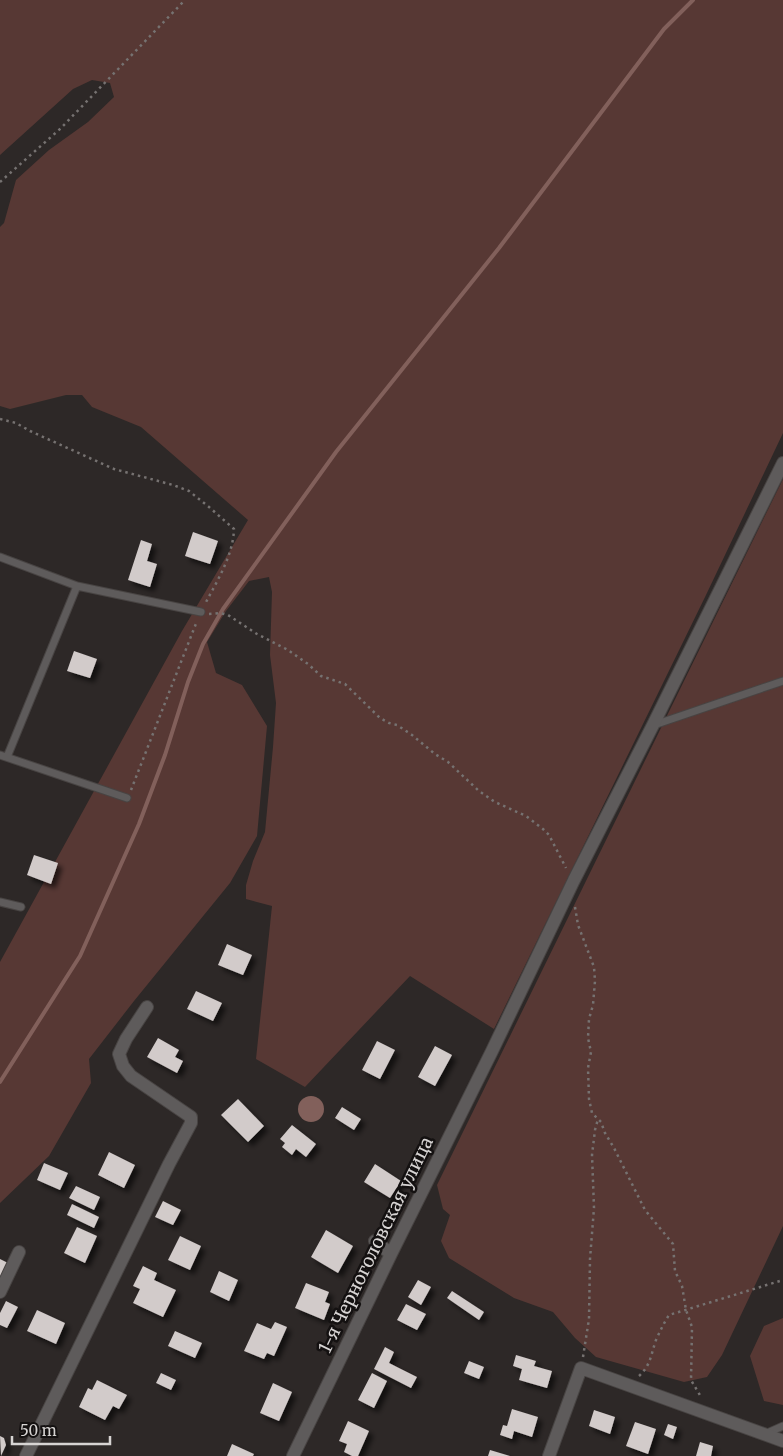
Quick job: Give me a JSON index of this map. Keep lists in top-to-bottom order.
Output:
{
  "streets": {
    "street": ["1-я Черноголовская улица"]
  },
  "scale_bar": "50 m"
}
